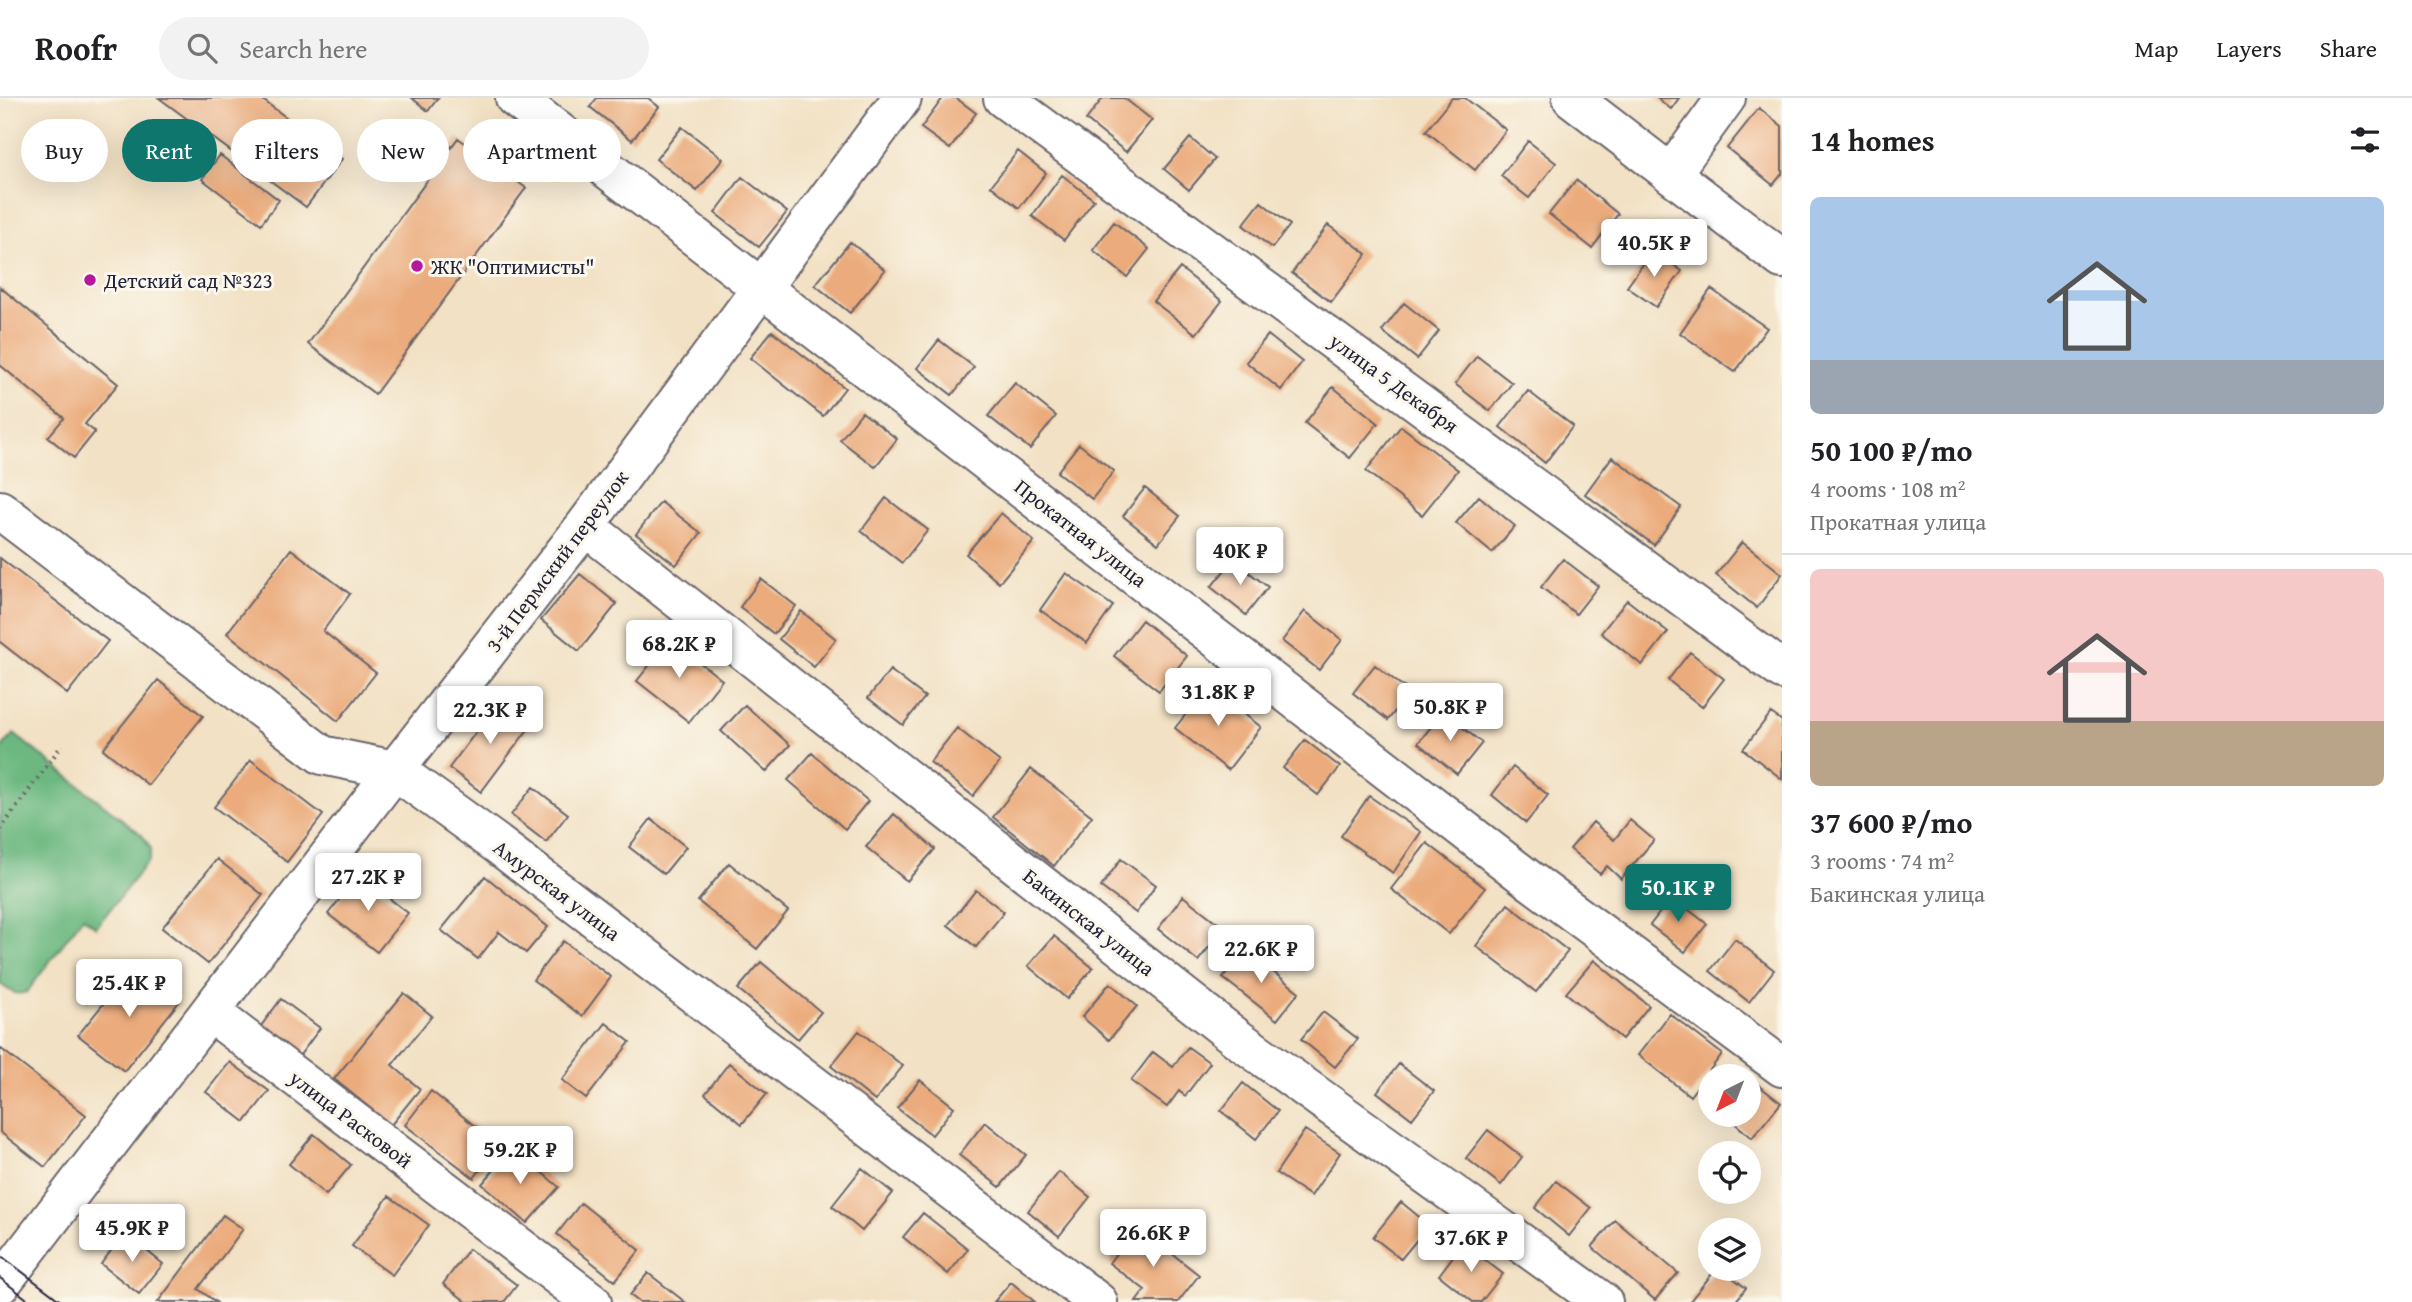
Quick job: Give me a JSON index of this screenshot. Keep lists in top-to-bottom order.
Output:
{
  "streets": {
    "street": [
      "улица 5 Декабря",
      "Прокатная улица",
      "3-й Пермский переулок",
      "Амурская улица",
      "Бакинская улица",
      "улица Расковой"
    ]
  },
  "crossings": [
    ["Прокатная улица", "3-й Пермский переулок"],
    ["3-й Пермский переулок", "Амурская улица"],
    ["3-й Пермский переулок", "Бакинская улица"],
    ["3-й Пермский переулок", "улица Расковой"]
  ],
  "places": ["ЖК \"Оптимисты\"", "Детский сад №323"],
  "north": "bottom left",
  "page": {
    "header": "Roofr",
    "search": "Search here",
    "nav": ["Map", "Layers", "Share"],
    "heading": "14 homes",
    "chip": [
      "Buy",
      "Rent",
      "Filters",
      "New",
      "Apartment"
    ],
    "list": [
      {
        "name": "50 100 ₽/mo",
        "note": "4 rooms · 108 m² · Прокатная улица"
      },
      {
        "name": "37 600 ₽/mo",
        "note": "3 rooms · 74 m² · Бакинская улица"
      }
    ],
    "price": [
      "40.5K ₽",
      "40K ₽",
      "68.2K ₽",
      "31.8K ₽",
      "50.8K ₽",
      "22.3K ₽",
      "27.2K ₽",
      "50.1K ₽",
      "22.6K ₽",
      "25.4K ₽",
      "59.2K ₽",
      "45.9K ₽",
      "26.6K ₽",
      "37.6K ₽"
    ]
  }
}
